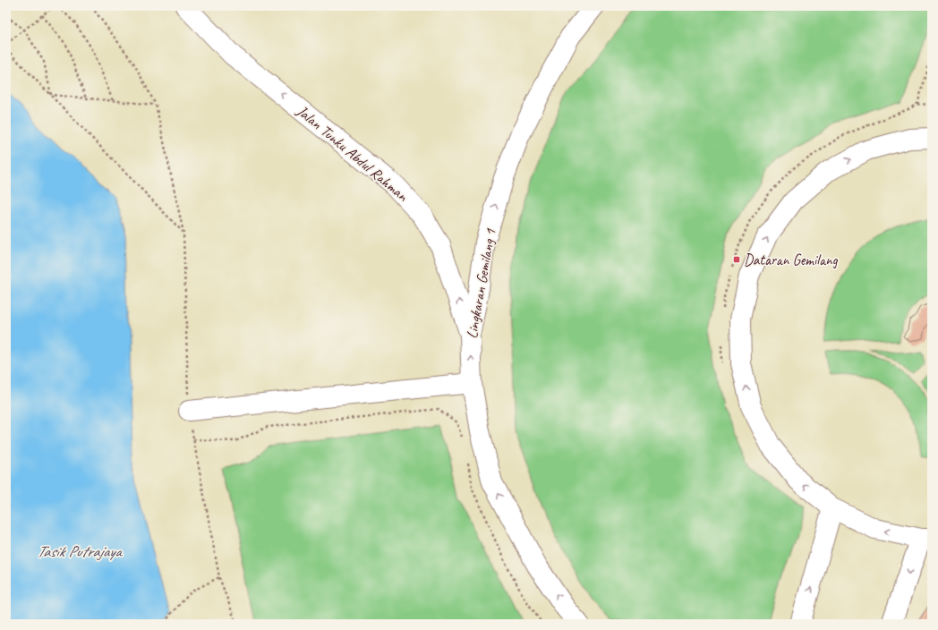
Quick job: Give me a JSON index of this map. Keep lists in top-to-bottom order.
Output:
{
  "streets": {
    "street": ["Jalan Tunku Abdul Rahman", "Lingkaran Gemilang 1"]
  },
  "crossings": [
    ["Jalan Tunku Abdul Rahman", "Lingkaran Gemilang 1"]
  ],
  "one_way": ["Jalan Tunku Abdul Rahman", "Lingkaran Gemilang 1"],
  "water": ["Tasik Putrajaya"],
  "places": {
    "transit": ["Dataran Gemilang"]
  }
}
